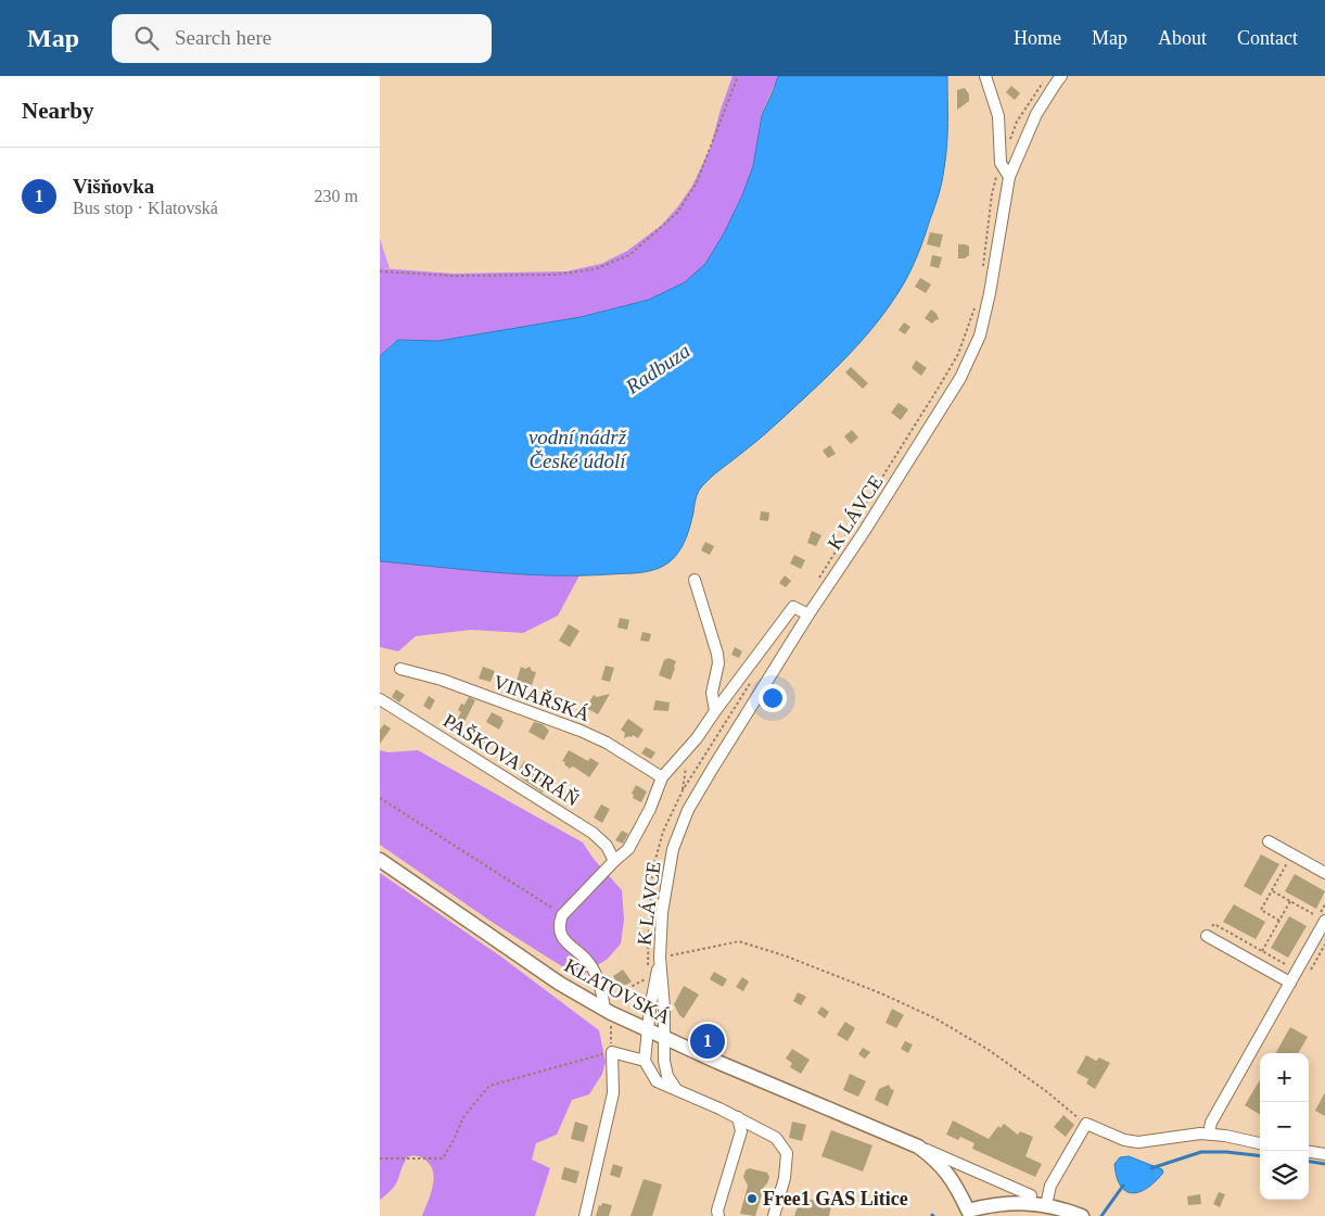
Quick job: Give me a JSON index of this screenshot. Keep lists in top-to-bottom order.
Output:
{
  "streets": {
    "main road": ["KLATOVSKÁ"],
    "street": ["K LÁVCE", "VINAŘSKÁ", "PAŠKOVA STRÁŇ"]
  },
  "crossings": [
    ["K LÁVCE", "KLATOVSKÁ"]
  ],
  "water": ["Radbuza", "vodní nádrž České údolí"],
  "places": ["Free1 GAS Litice"],
  "page": {
    "header": "Map",
    "search": "Search here",
    "nav": [
      "Home",
      "Map",
      "About",
      "Contact"
    ],
    "heading": "Nearby",
    "list": [
      {
        "mark": "1",
        "name": "Višňovka",
        "note": "Bus stop · Klatovská",
        "value": "230 m"
      }
    ],
    "pins": "1",
    "map_buttons": ["+", "−"]
  }
}
